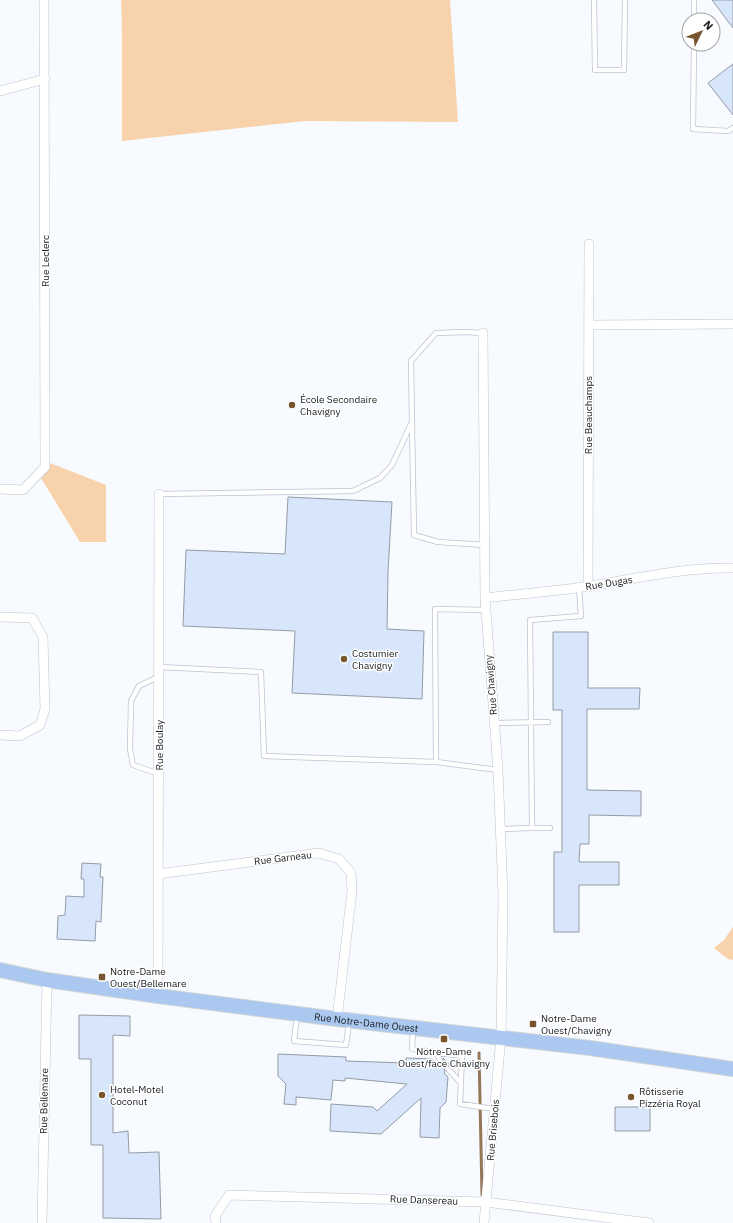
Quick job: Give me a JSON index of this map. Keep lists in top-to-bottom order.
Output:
{
  "streets": {
    "main road": ["Rue Notre-Dame Ouest"],
    "street": [
      "Rue Leclerc",
      "Rue Beauchamps",
      "Rue Dugas",
      "Rue Chavigny",
      "Rue Boulay",
      "Rue Garneau",
      "Rue Bellemare",
      "Rue Brisebois",
      "Rue Dansereau"
    ]
  },
  "crossings": [
    ["Rue Beauchamps", "Rue Dugas"],
    ["Rue Dugas", "Rue Chavigny"],
    ["Rue Chavigny", "Rue Notre-Dame Ouest"],
    ["Rue Chavigny", "Rue Brisebois"],
    ["Rue Boulay", "Rue Garneau"],
    ["Rue Boulay", "Rue Notre-Dame Ouest"],
    ["Rue Garneau", "Rue Notre-Dame Ouest"],
    ["Rue Notre-Dame Ouest", "Rue Bellemare"],
    ["Rue Notre-Dame Ouest", "Rue Brisebois"],
    ["Rue Brisebois", "Rue Dansereau"]
  ],
  "places": {
    "other": [
      "École Secondaire Chavigny",
      "Costumier Chavigny",
      "Hotel-Motel Coconut",
      "Rôtisserie Pizzéria Royal"
    ],
    "transit": ["Notre-Dame Ouest/Bellemare", "Notre-Dame Ouest/Chavigny", "Notre-Dame Ouest/face Chavigny"]
  },
  "north": "top right"
}
